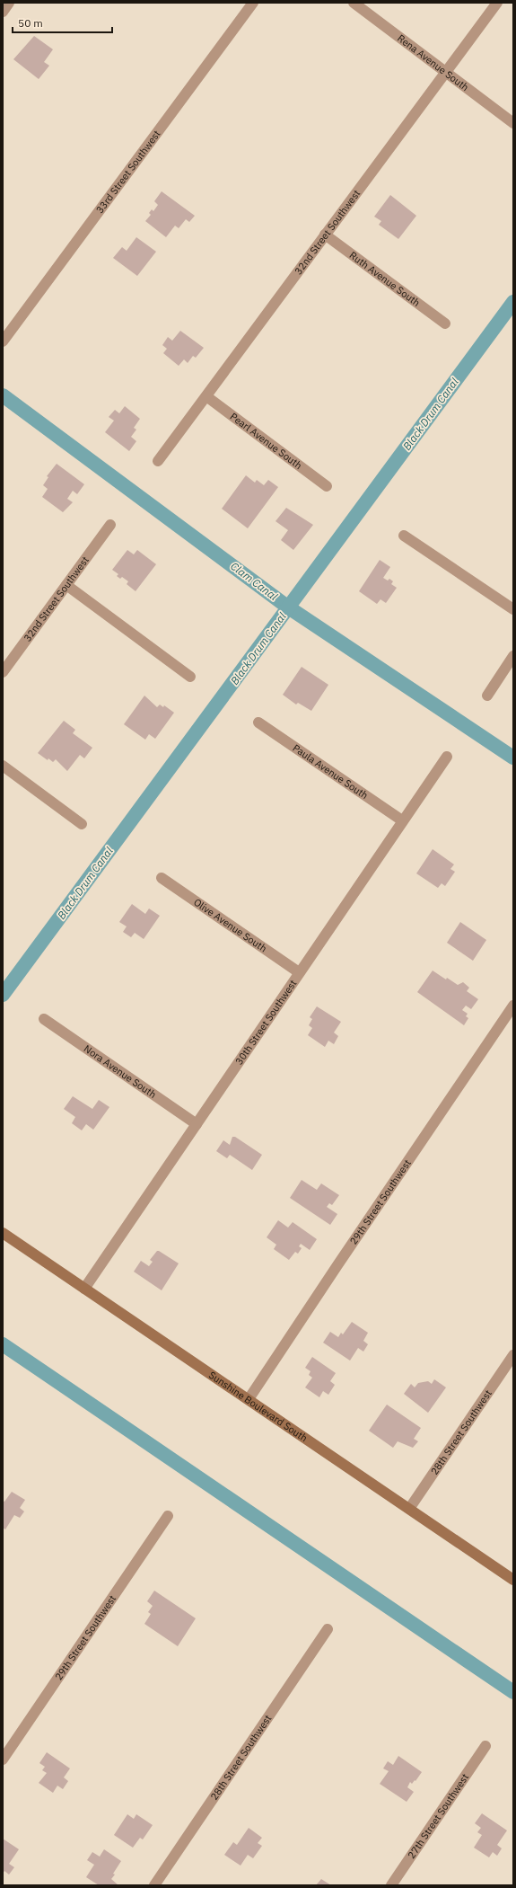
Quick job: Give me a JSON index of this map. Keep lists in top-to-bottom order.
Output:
{
  "streets": {
    "street": [
      "Rena Avenue South",
      "33rd Street Southwest",
      "32nd Street Southwest",
      "Ruth Avenue South",
      "Pearl Avenue South",
      "Paula Avenue South",
      "Olive Avenue South",
      "30th Street Southwest",
      "Nora Avenue South",
      "29th Street Southwest",
      "Sunshine Boulevard South",
      "28th Street Southwest",
      "27th Street Southwest"
    ]
  },
  "crossings": [
    ["Rena Avenue South", "32nd Street Southwest"],
    ["32nd Street Southwest", "Ruth Avenue South"],
    ["32nd Street Southwest", "Pearl Avenue South"],
    ["Paula Avenue South", "30th Street Southwest"],
    ["Olive Avenue South", "30th Street Southwest"],
    ["30th Street Southwest", "Nora Avenue South"],
    ["30th Street Southwest", "Sunshine Boulevard South"],
    ["29th Street Southwest", "Sunshine Boulevard South"],
    ["Sunshine Boulevard South", "28th Street Southwest"]
  ],
  "water": ["Black Drum Canal", "Clam Canal"],
  "scale_bar": "50 m"
}
